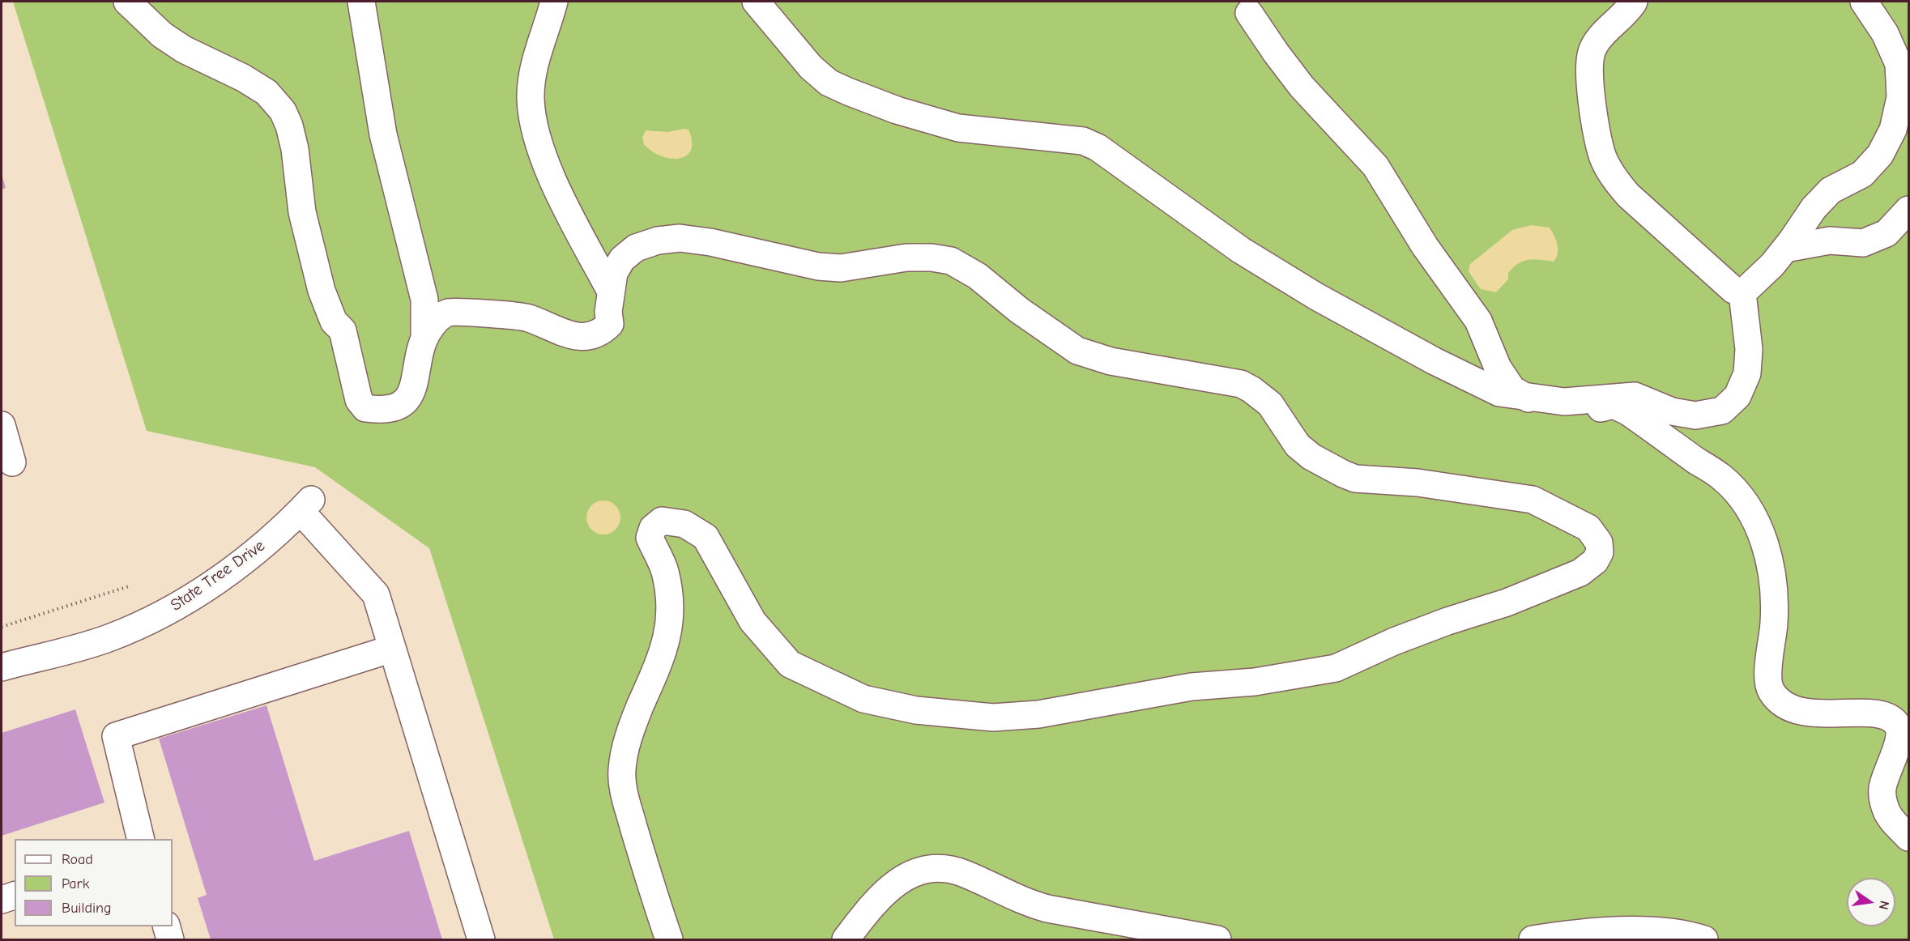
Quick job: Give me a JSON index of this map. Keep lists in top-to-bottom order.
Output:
{
  "streets": {
    "street": ["State Tree Drive"]
  },
  "legend": ["Road", "Park", "Building"],
  "north": "right"
}
